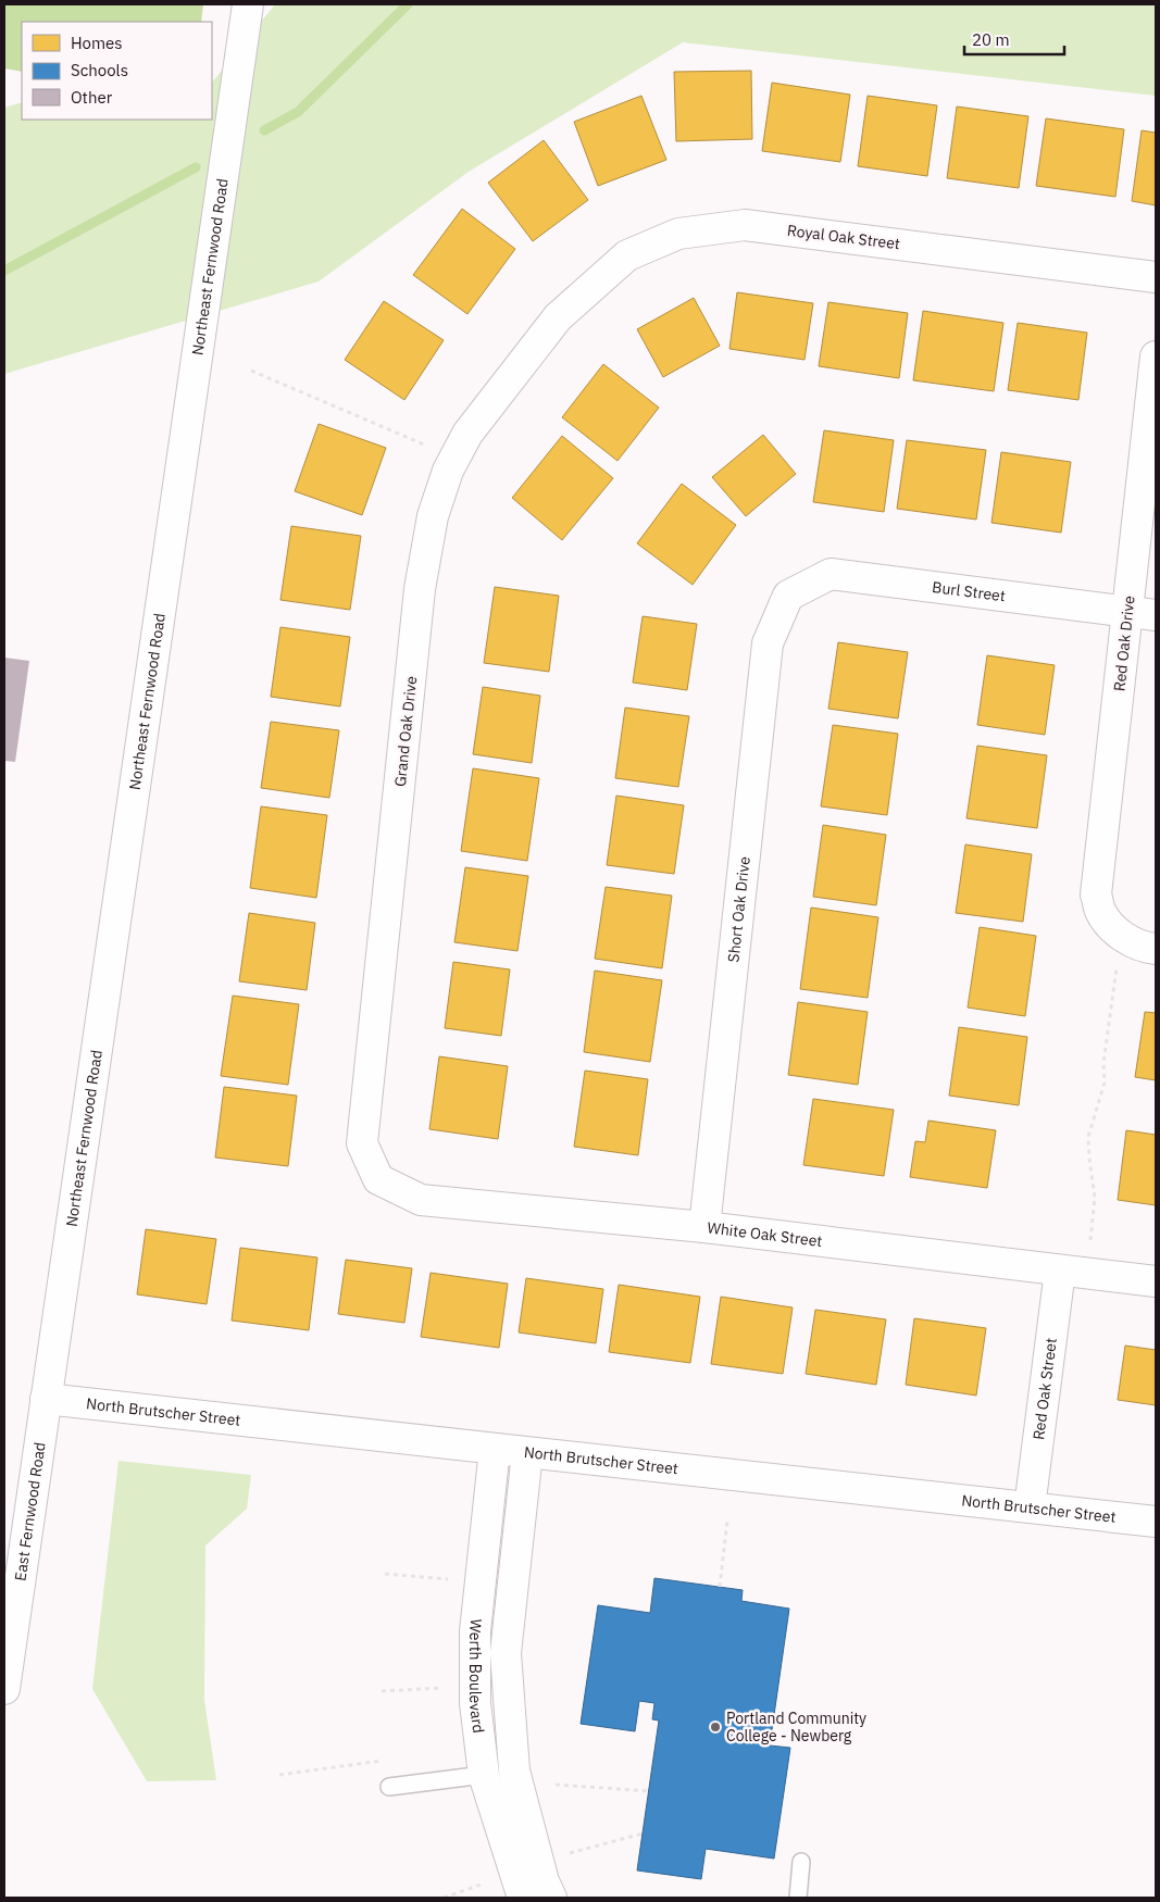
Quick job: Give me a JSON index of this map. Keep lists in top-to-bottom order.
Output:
{
  "streets": {
    "street": [
      "Royal Oak Street",
      "Northeast Fernwood Road",
      "Burl Street",
      "Red Oak Drive",
      "Grand Oak Drive",
      "Short Oak Drive",
      "White Oak Street",
      "Red Oak Street",
      "North Brutscher Street",
      "East Fernwood Road",
      "Werth Boulevard"
    ]
  },
  "crossings": [
    ["Royal Oak Street", "Grand Oak Drive"],
    ["Northeast Fernwood Road", "North Brutscher Street"],
    ["Northeast Fernwood Road", "East Fernwood Road"],
    ["Burl Street", "Red Oak Drive"],
    ["Burl Street", "Short Oak Drive"],
    ["Grand Oak Drive", "White Oak Street"],
    ["Short Oak Drive", "White Oak Street"],
    ["White Oak Street", "Red Oak Street"],
    ["Red Oak Street", "North Brutscher Street"],
    ["North Brutscher Street", "East Fernwood Road"],
    ["North Brutscher Street", "Werth Boulevard"]
  ],
  "places": ["Portland Community College - Newberg"],
  "legend": ["Homes", "Schools", "Other"],
  "scale_bar": "20 m"
}
